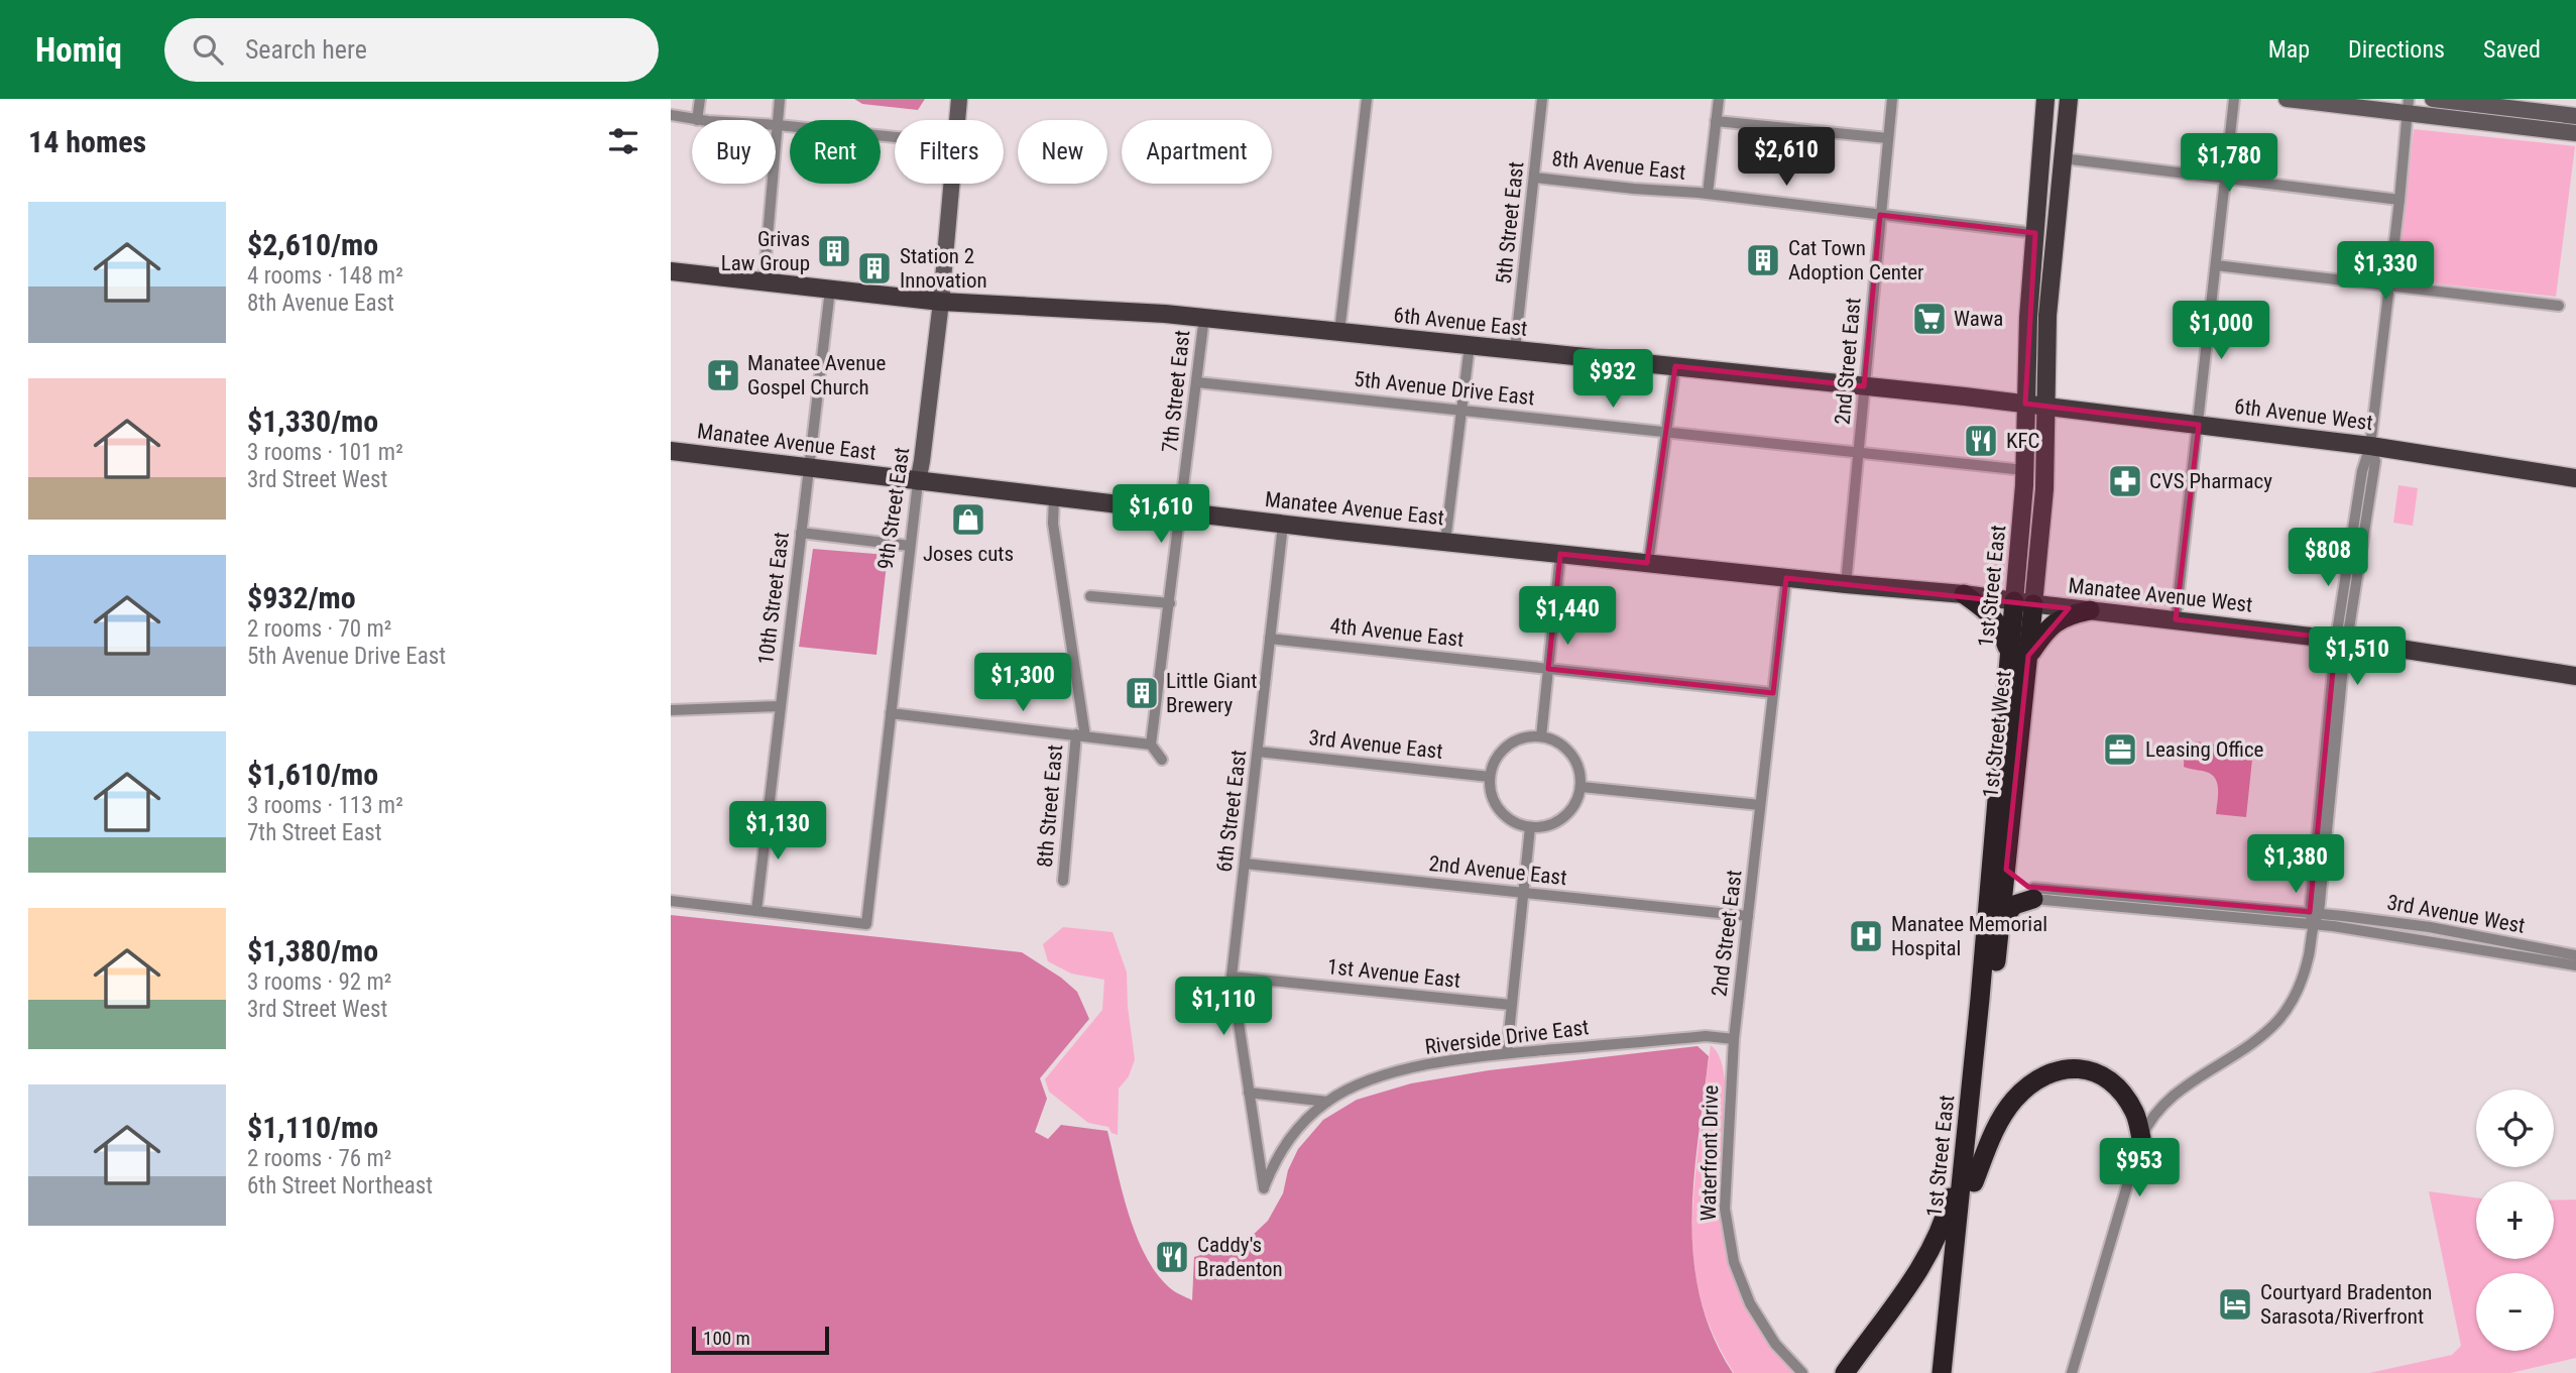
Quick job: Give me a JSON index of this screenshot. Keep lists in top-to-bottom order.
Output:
{
  "streets": {
    "highway": ["1st Street East", "1st Street West"],
    "main road": [
      "6th Avenue East",
      "6th Avenue West",
      "Manatee Avenue East",
      "Manatee Avenue West"
    ],
    "street": [
      "8th Avenue East",
      "5th Street East",
      "2nd Street East",
      "5th Avenue Drive East",
      "7th Street East",
      "9th Street East",
      "10th Street East",
      "4th Avenue East",
      "3rd Avenue East",
      "8th Street East",
      "6th Street East",
      "2nd Avenue East",
      "3rd Avenue West",
      "1st Avenue East",
      "Riverside Drive East",
      "Waterfront Drive"
    ]
  },
  "crossings": [
    ["8th Avenue East", "5th Street East"],
    ["8th Avenue East", "2nd Street East"],
    ["8th Avenue East", "1st Street East"],
    ["5th Street East", "6th Avenue East"],
    ["6th Avenue East", "2nd Street East"],
    ["6th Avenue East", "7th Street East"],
    ["6th Avenue East", "6th Avenue West"],
    ["6th Avenue East", "9th Street East"],
    ["6th Avenue East", "1st Street East"],
    ["6th Avenue East", "10th Street East"],
    ["2nd Street East", "5th Avenue Drive East"],
    ["2nd Street East", "Manatee Avenue East"],
    ["2nd Street East", "4th Avenue East"],
    ["2nd Street East", "2nd Avenue East"],
    ["2nd Street East", "Riverside Drive East"],
    ["2nd Street East", "Waterfront Drive"],
    ["5th Avenue Drive East", "7th Street East"],
    ["5th Avenue Drive East", "1st Street East"],
    ["7th Street East", "Manatee Avenue East"],
    ["6th Avenue West", "1st Street East"],
    ["6th Avenue West", "1st Street West"],
    ["Manatee Avenue East", "9th Street East"],
    ["Manatee Avenue East", "1st Street East"],
    ["Manatee Avenue East", "Manatee Avenue West"],
    ["Manatee Avenue East", "10th Street East"],
    ["Manatee Avenue East", "1st Street West"],
    ["Manatee Avenue East", "8th Street East"],
    ["Manatee Avenue East", "6th Street East"],
    ["9th Street East", "10th Street East"],
    ["1st Street East", "Manatee Avenue West"],
    ["1st Street East", "1st Street West"],
    ["Manatee Avenue West", "1st Street West"],
    ["4th Avenue East", "6th Street East"],
    ["3rd Avenue East", "6th Street East"],
    ["6th Street East", "2nd Avenue East"],
    ["6th Street East", "1st Avenue East"],
    ["6th Street East", "Riverside Drive East"],
    ["Riverside Drive East", "Waterfront Drive"]
  ],
  "places": {
    "building": [
      "Grivas Law Group",
      "Cat Town Adoption Center",
      "Station 2 Innovation",
      "Little Giant Brewery"
    ],
    "supermarket": ["Wawa"],
    "church": ["Manatee Avenue Gospel Church"],
    "restaurant": ["KFC", "Caddy's Bradenton"],
    "pharmacy": ["CVS Pharmacy"],
    "shop": ["Joses cuts"],
    "office": ["Leasing Office"],
    "hospital": ["Manatee Memorial Hospital"],
    "hotel": ["Courtyard Bradenton Sarasota/Riverfront"]
  },
  "scale_bar": "100 m",
  "page": {
    "header": "Homiq",
    "search": "Search here",
    "nav": ["Map", "Directions", "Saved"],
    "heading": "14 homes",
    "chip": [
      "Buy",
      "Rent",
      "Filters",
      "New",
      "Apartment"
    ],
    "price": [
      "$2,610",
      "$1,780",
      "$1,330",
      "$1,000",
      "$932",
      "$1,610",
      "$808",
      "$1,440",
      "$1,510",
      "$1,300",
      "$1,130",
      "$1,380",
      "$1,110",
      "$953"
    ],
    "list": [
      {
        "name": "$2,610/mo",
        "note": "4 rooms · 148 m² · 8th Avenue East"
      },
      {
        "name": "$1,330/mo",
        "note": "3 rooms · 101 m² · 3rd Street West"
      },
      {
        "name": "$932/mo",
        "note": "2 rooms · 70 m² · 5th Avenue Drive East"
      },
      {
        "name": "$1,610/mo",
        "note": "3 rooms · 113 m² · 7th Street East"
      },
      {
        "name": "$1,380/mo",
        "note": "3 rooms · 92 m² · 3rd Street West"
      },
      {
        "name": "$1,110/mo",
        "note": "2 rooms · 76 m² · 6th Street Northeast"
      }
    ],
    "map_buttons": ["+", "−"],
    "scale": "100 m"
  }
}
